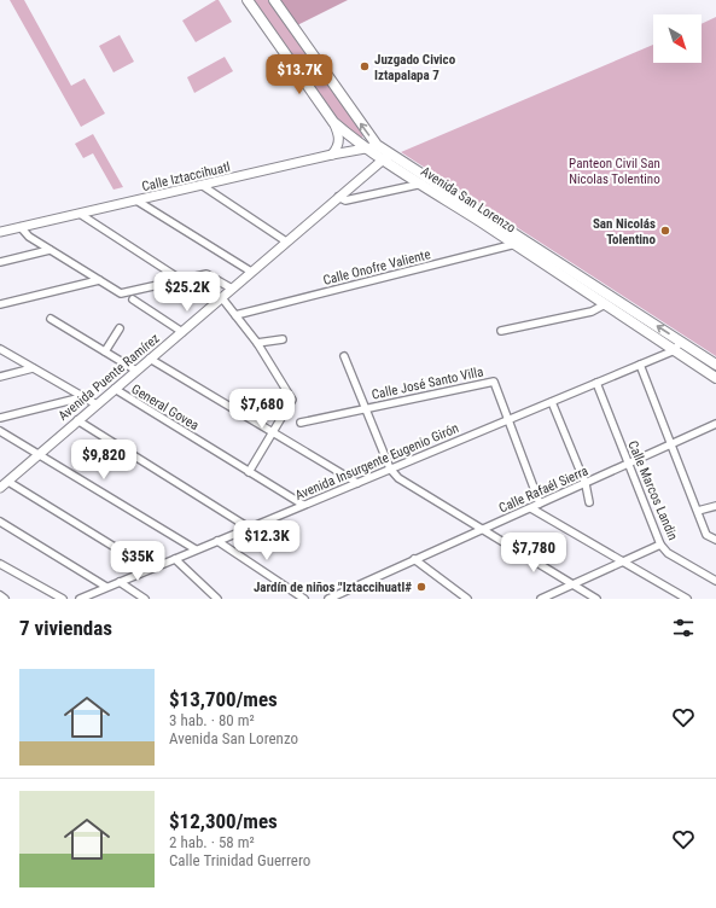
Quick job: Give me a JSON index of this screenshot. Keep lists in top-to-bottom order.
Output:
{
  "streets": {
    "main road": ["Avenida San Lorenzo"],
    "street": [
      "Calle Iztaccihuatl",
      "Calle Onofre Valiente",
      "Avenida Puente Ramírez",
      "Calle José Santo Villa",
      "General Govea",
      "Avenida Insurgente Eugenio Girón",
      "Calle Rafaél Sierra",
      "Calle Marcos Landin"
    ]
  },
  "crossings": [
    ["Calle Iztaccihuatl", "Avenida San Lorenzo"],
    ["Avenida San Lorenzo", "Calle Onofre Valiente"],
    ["Avenida San Lorenzo", "Avenida Puente Ramírez"],
    ["Avenida San Lorenzo", "Avenida Insurgente Eugenio Girón"],
    ["Avenida Puente Ramírez", "General Govea"],
    ["Calle José Santo Villa", "Avenida Insurgente Eugenio Girón"],
    ["General Govea", "Avenida Insurgente Eugenio Girón"],
    ["Avenida Insurgente Eugenio Girón", "Calle Marcos Landin"],
    ["Calle Rafaél Sierra", "Calle Marcos Landin"]
  ],
  "parks": ["Panteon Civil San Nicolas Tolentino"],
  "places": ["Juzgado Civico Iztapalapa 7", "San Nicolás Tolentino", "Jardín de niños \"Iztaccihuatl#"],
  "north": "bottom right",
  "page": {
    "price": [
      "$13.7K",
      "$25.2K",
      "$7,680",
      "$9,820",
      "$12.3K",
      "$7,780",
      "$35K"
    ],
    "heading": "7 viviendas",
    "list": [
      {
        "name": "$13,700/mes",
        "note": "3 hab. · 80 m² · Avenida San Lorenzo"
      },
      {
        "name": "$12,300/mes",
        "note": "2 hab. · 58 m² · Calle Trinidad Guerrero"
      }
    ]
  }
}
